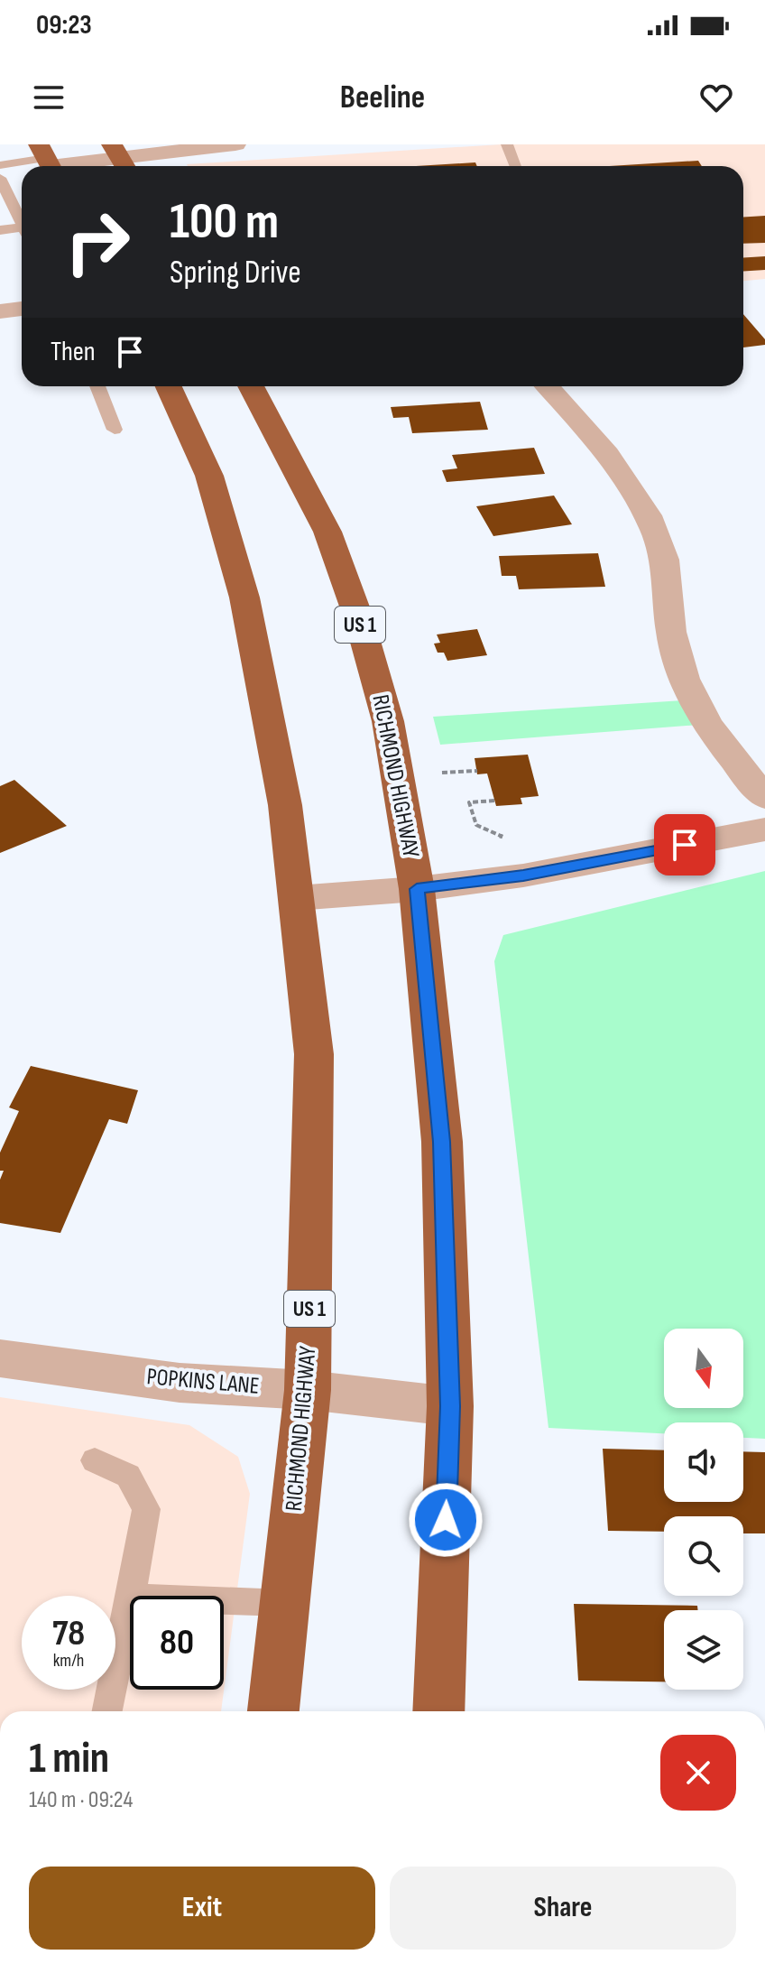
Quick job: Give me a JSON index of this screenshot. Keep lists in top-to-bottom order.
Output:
{
  "streets": {
    "highway": ["US 1", "RICHMOND HIGHWAY"],
    "street": ["POPKINS LANE"]
  },
  "crossings": [
    ["RICHMOND HIGHWAY", "POPKINS LANE"]
  ],
  "north": "bottom",
  "page": {
    "status": "09:23",
    "header": "Beeline",
    "turn": ["100 m", "Spring Drive"],
    "then": "Then",
    "speed": "78 km/h",
    "limit": "80",
    "heading": ["1 min", "140 m · 09:24"],
    "buttons": ["Exit", "Share"]
  }
}
